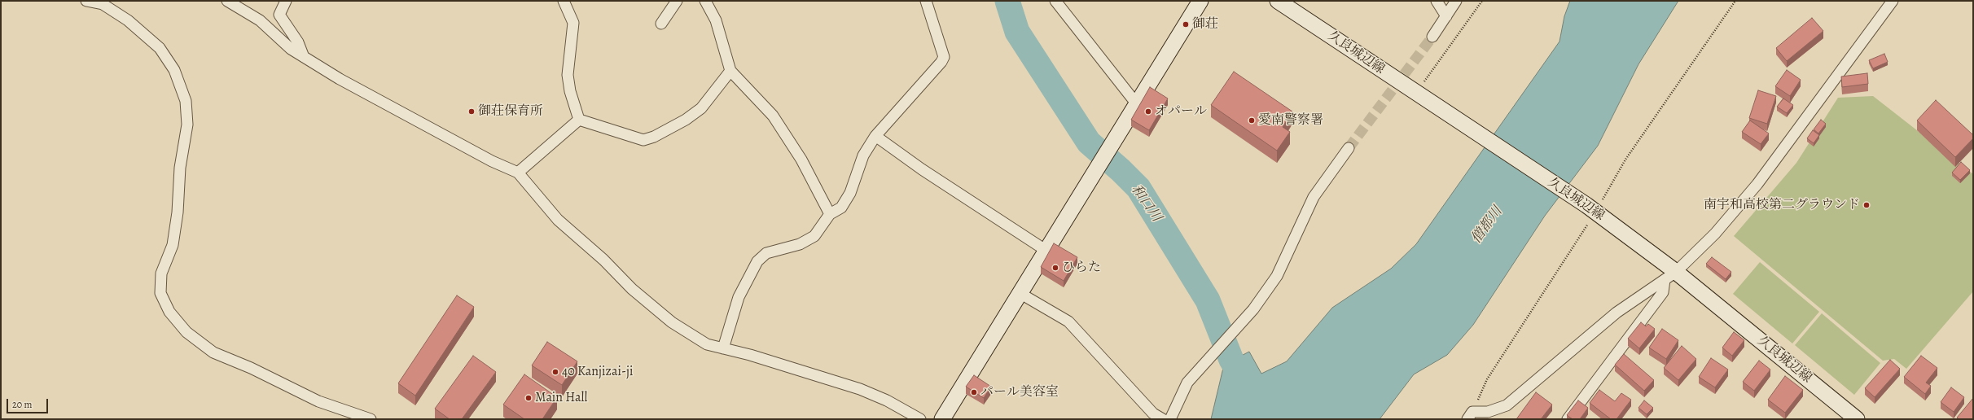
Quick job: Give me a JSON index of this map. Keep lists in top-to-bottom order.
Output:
{
  "streets": {
    "main road": ["久良城辺線"]
  },
  "water": ["和口川", "僧都川"],
  "places": [
    "御荘",
    "御荘保育所",
    "オパール",
    "愛南警察署",
    "南宇和高校第二グラウンド",
    "ひらた",
    "40 Kanjizai-ji",
    "パール美容室",
    "Main Hall"
  ],
  "scale_bar": "20 m"
}
